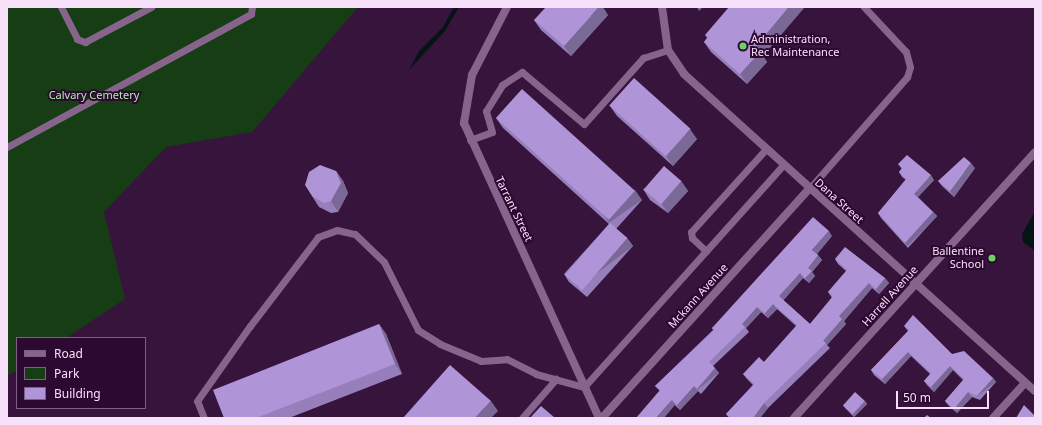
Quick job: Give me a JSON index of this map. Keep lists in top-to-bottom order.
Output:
{
  "streets": {
    "street": [
      "Dana Street",
      "Tarrant Street",
      "Mckann Avenue",
      "Harrell Avenue"
    ]
  },
  "crossings": [
    ["Dana Street", "Mckann Avenue"],
    ["Dana Street", "Harrell Avenue"]
  ],
  "parks": ["Calvary Cemetery"],
  "places": ["Administration, Rec Maintenance", "Ballentine School"],
  "legend": ["Road", "Park", "Building"],
  "scale_bar": "50 m"
}
